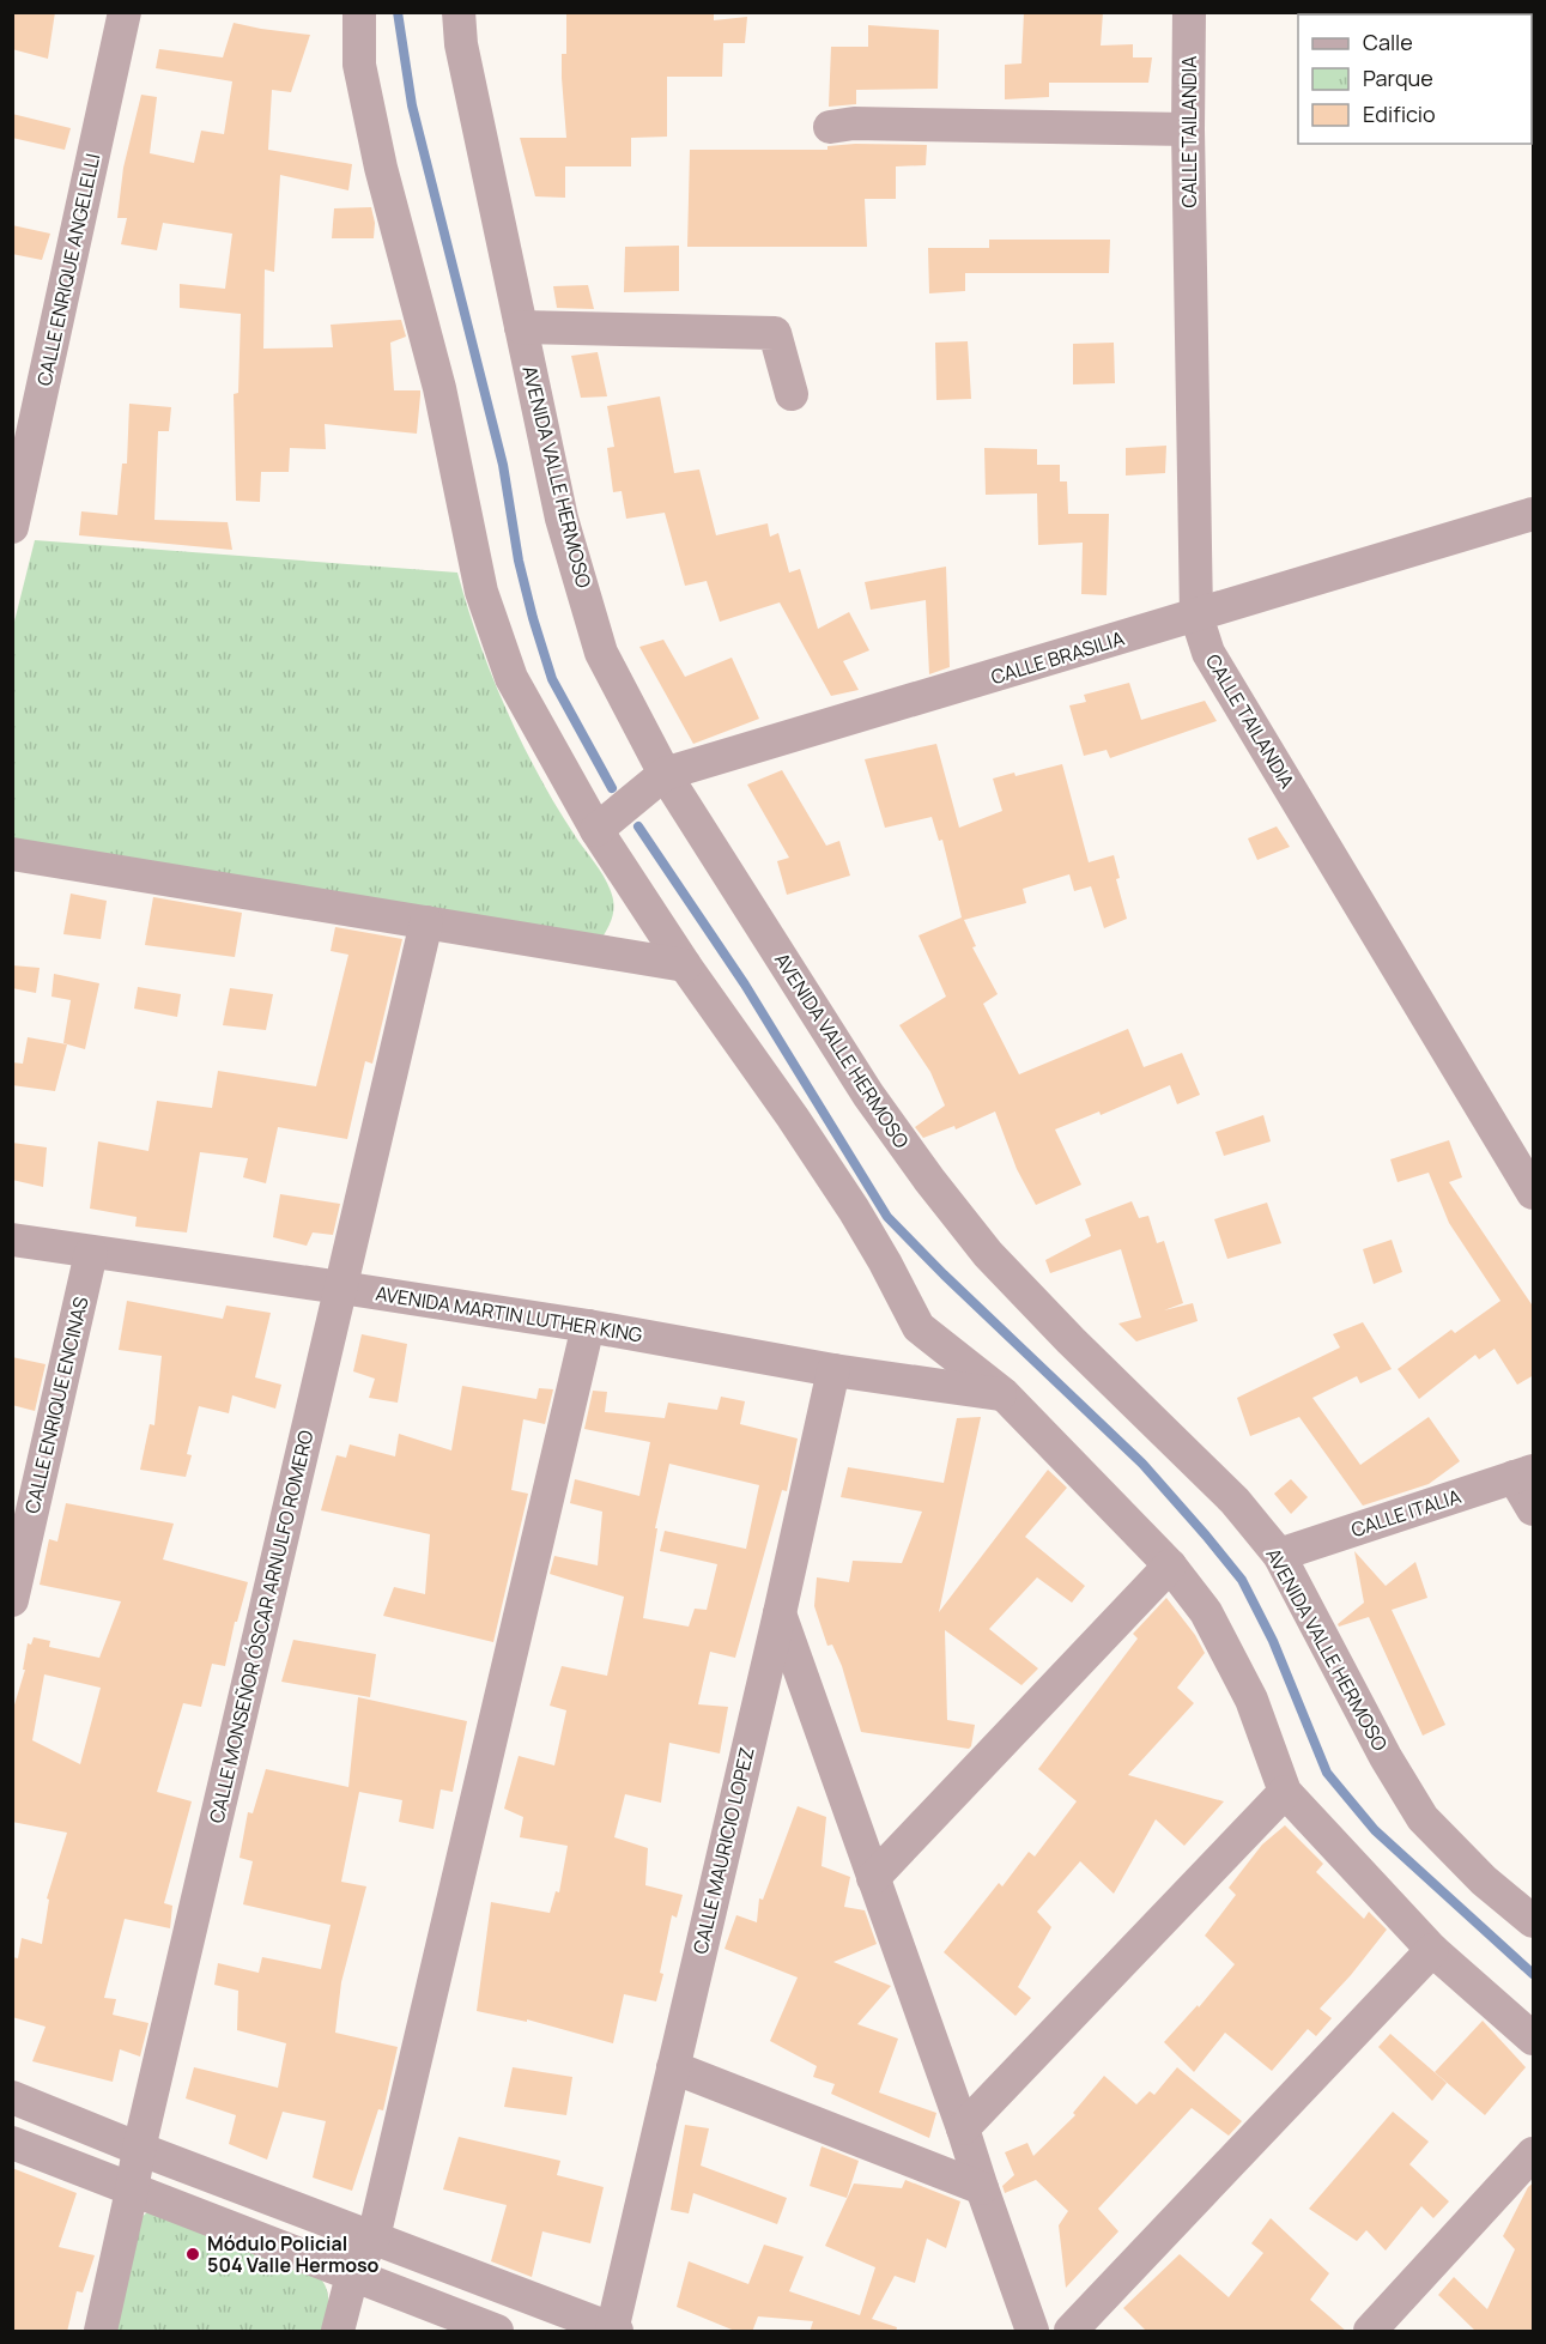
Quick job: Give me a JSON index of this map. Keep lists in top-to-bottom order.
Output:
{
  "streets": {
    "street": [
      "CALLE TAILANDIA",
      "CALLE ENRIQUE ANGELELLI",
      "AVENIDA VALLE HERMOSO",
      "CALLE BRASILIA",
      "AVENIDA MARTIN LUTHER KING",
      "CALLE ENRIQUE ENCINAS",
      "CALLE ITALIA",
      "CALLE MONSEÑOR ÓSCAR ARNULFO ROMERO",
      "CALLE MAURICIO LOPEZ"
    ]
  },
  "crossings": [
    ["CALLE TAILANDIA", "CALLE BRASILIA"],
    ["AVENIDA VALLE HERMOSO", "CALLE BRASILIA"],
    ["AVENIDA VALLE HERMOSO", "CALLE ITALIA"],
    ["AVENIDA MARTIN LUTHER KING", "CALLE ENRIQUE ENCINAS"],
    ["AVENIDA MARTIN LUTHER KING", "CALLE MONSEÑOR ÓSCAR ARNULFO ROMERO"],
    ["AVENIDA MARTIN LUTHER KING", "CALLE MAURICIO LOPEZ"]
  ],
  "places": ["Módulo Policial 504 Valle Hermoso"],
  "legend": ["Calle", "Parque", "Edificio"]
}
